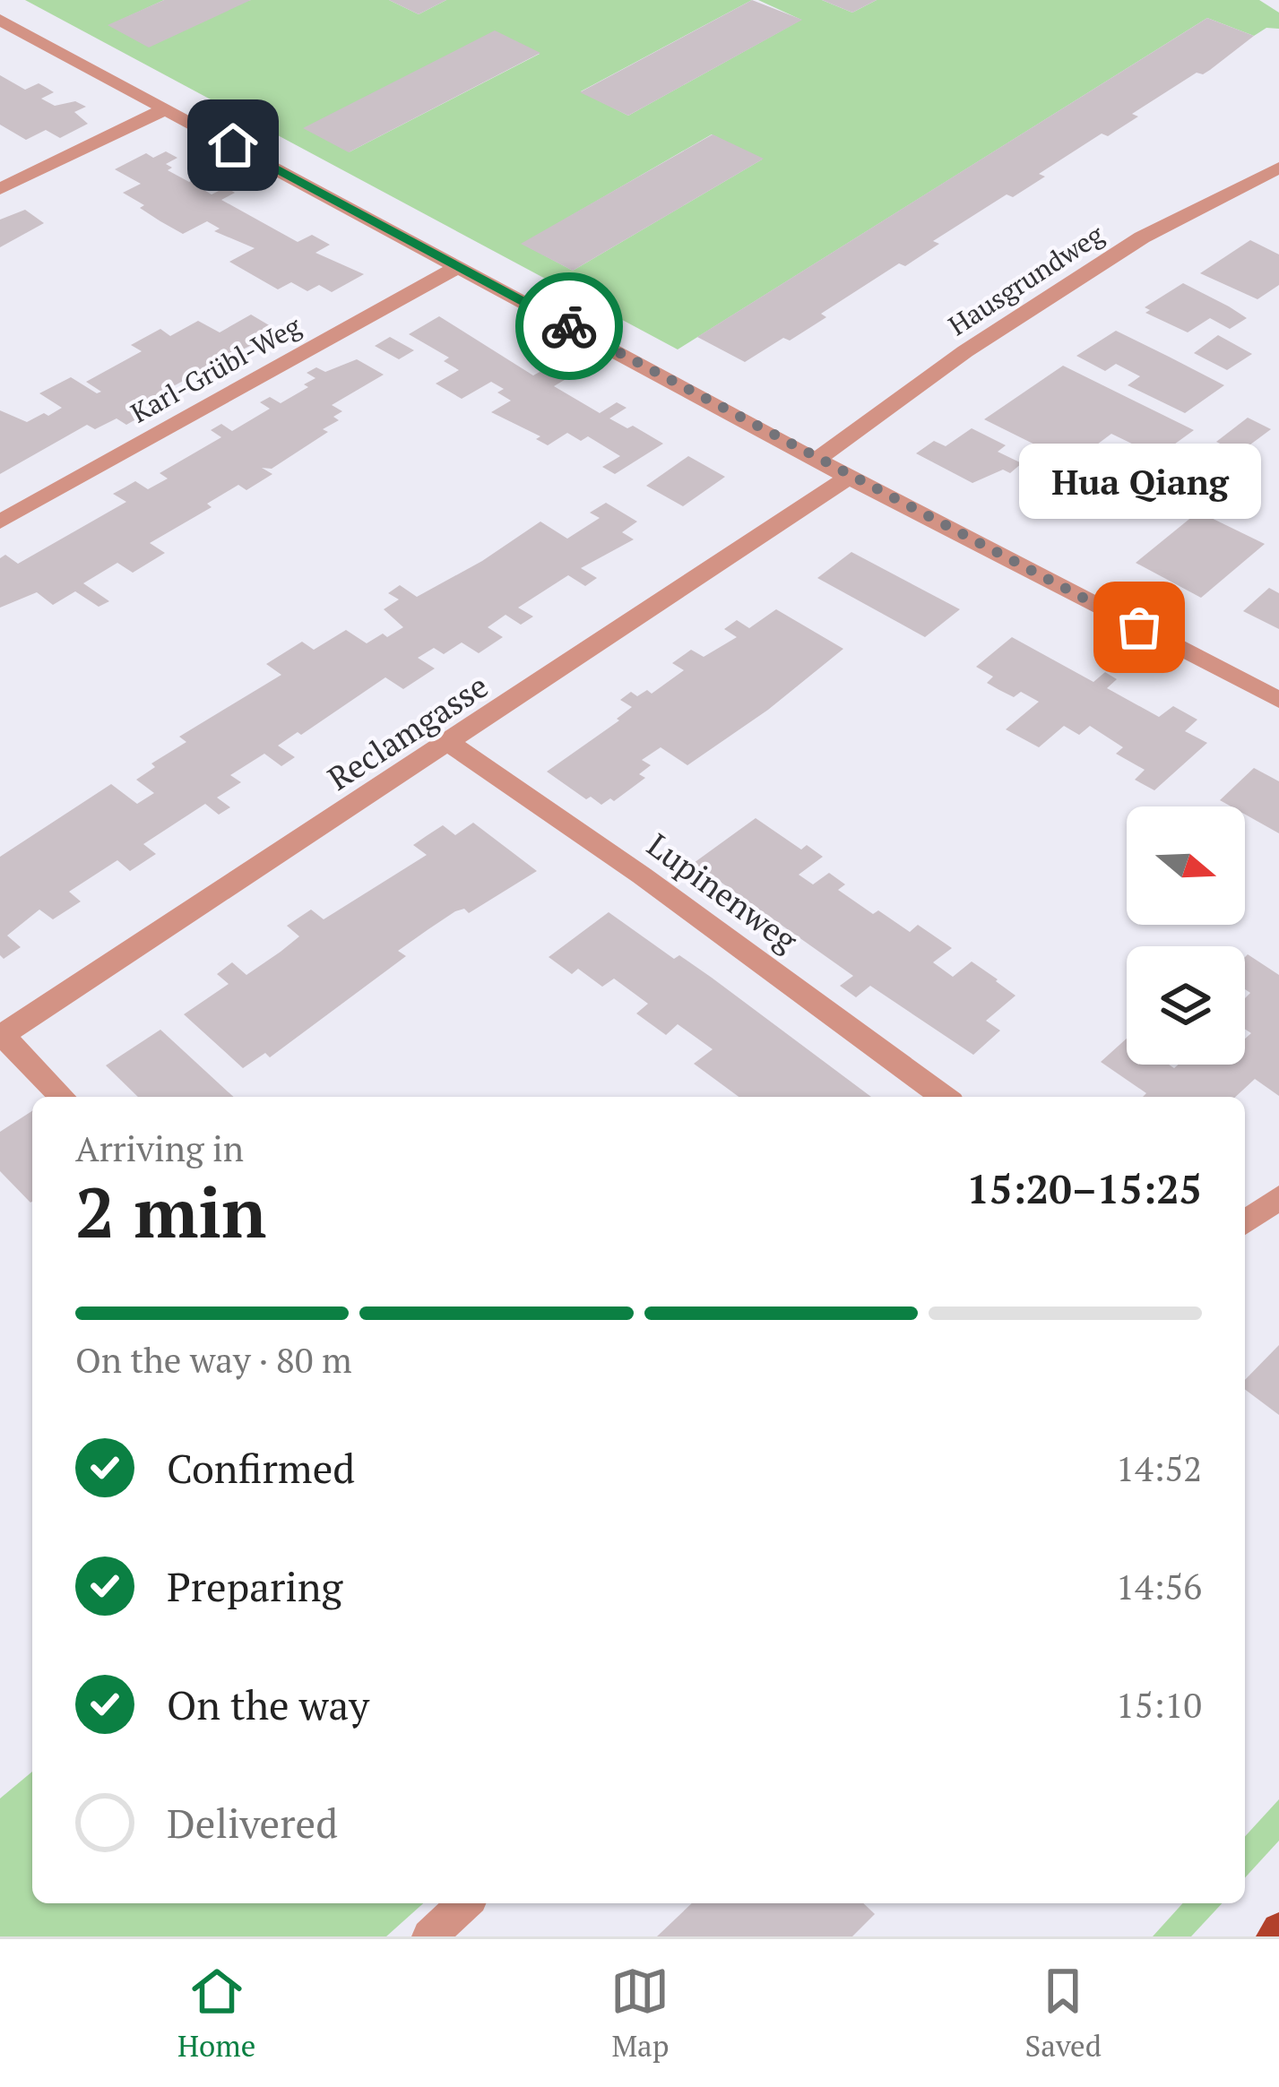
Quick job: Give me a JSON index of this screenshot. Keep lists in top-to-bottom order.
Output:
{
  "streets": {
    "street": [
      "Hausgrundweg",
      "Karl-Grübl-Weg",
      "Reclamgasse",
      "Lupinenweg"
    ]
  },
  "crossings": [
    ["Reclamgasse", "Lupinenweg"]
  ],
  "places": ["Hua Qiang"],
  "north": "right",
  "page": {
    "bubble": "Hua Qiang",
    "heading": ["2 min", "Arriving in", "15:20–15:25"],
    "bar": "On the way · 80 m",
    "list": [
      ["Confirmed", "14:52"],
      ["Preparing", "14:56"],
      ["On the way", "15:10"],
      "Delivered"
    ],
    "tabs": ["Home", "Map", "Saved"]
  }
}
